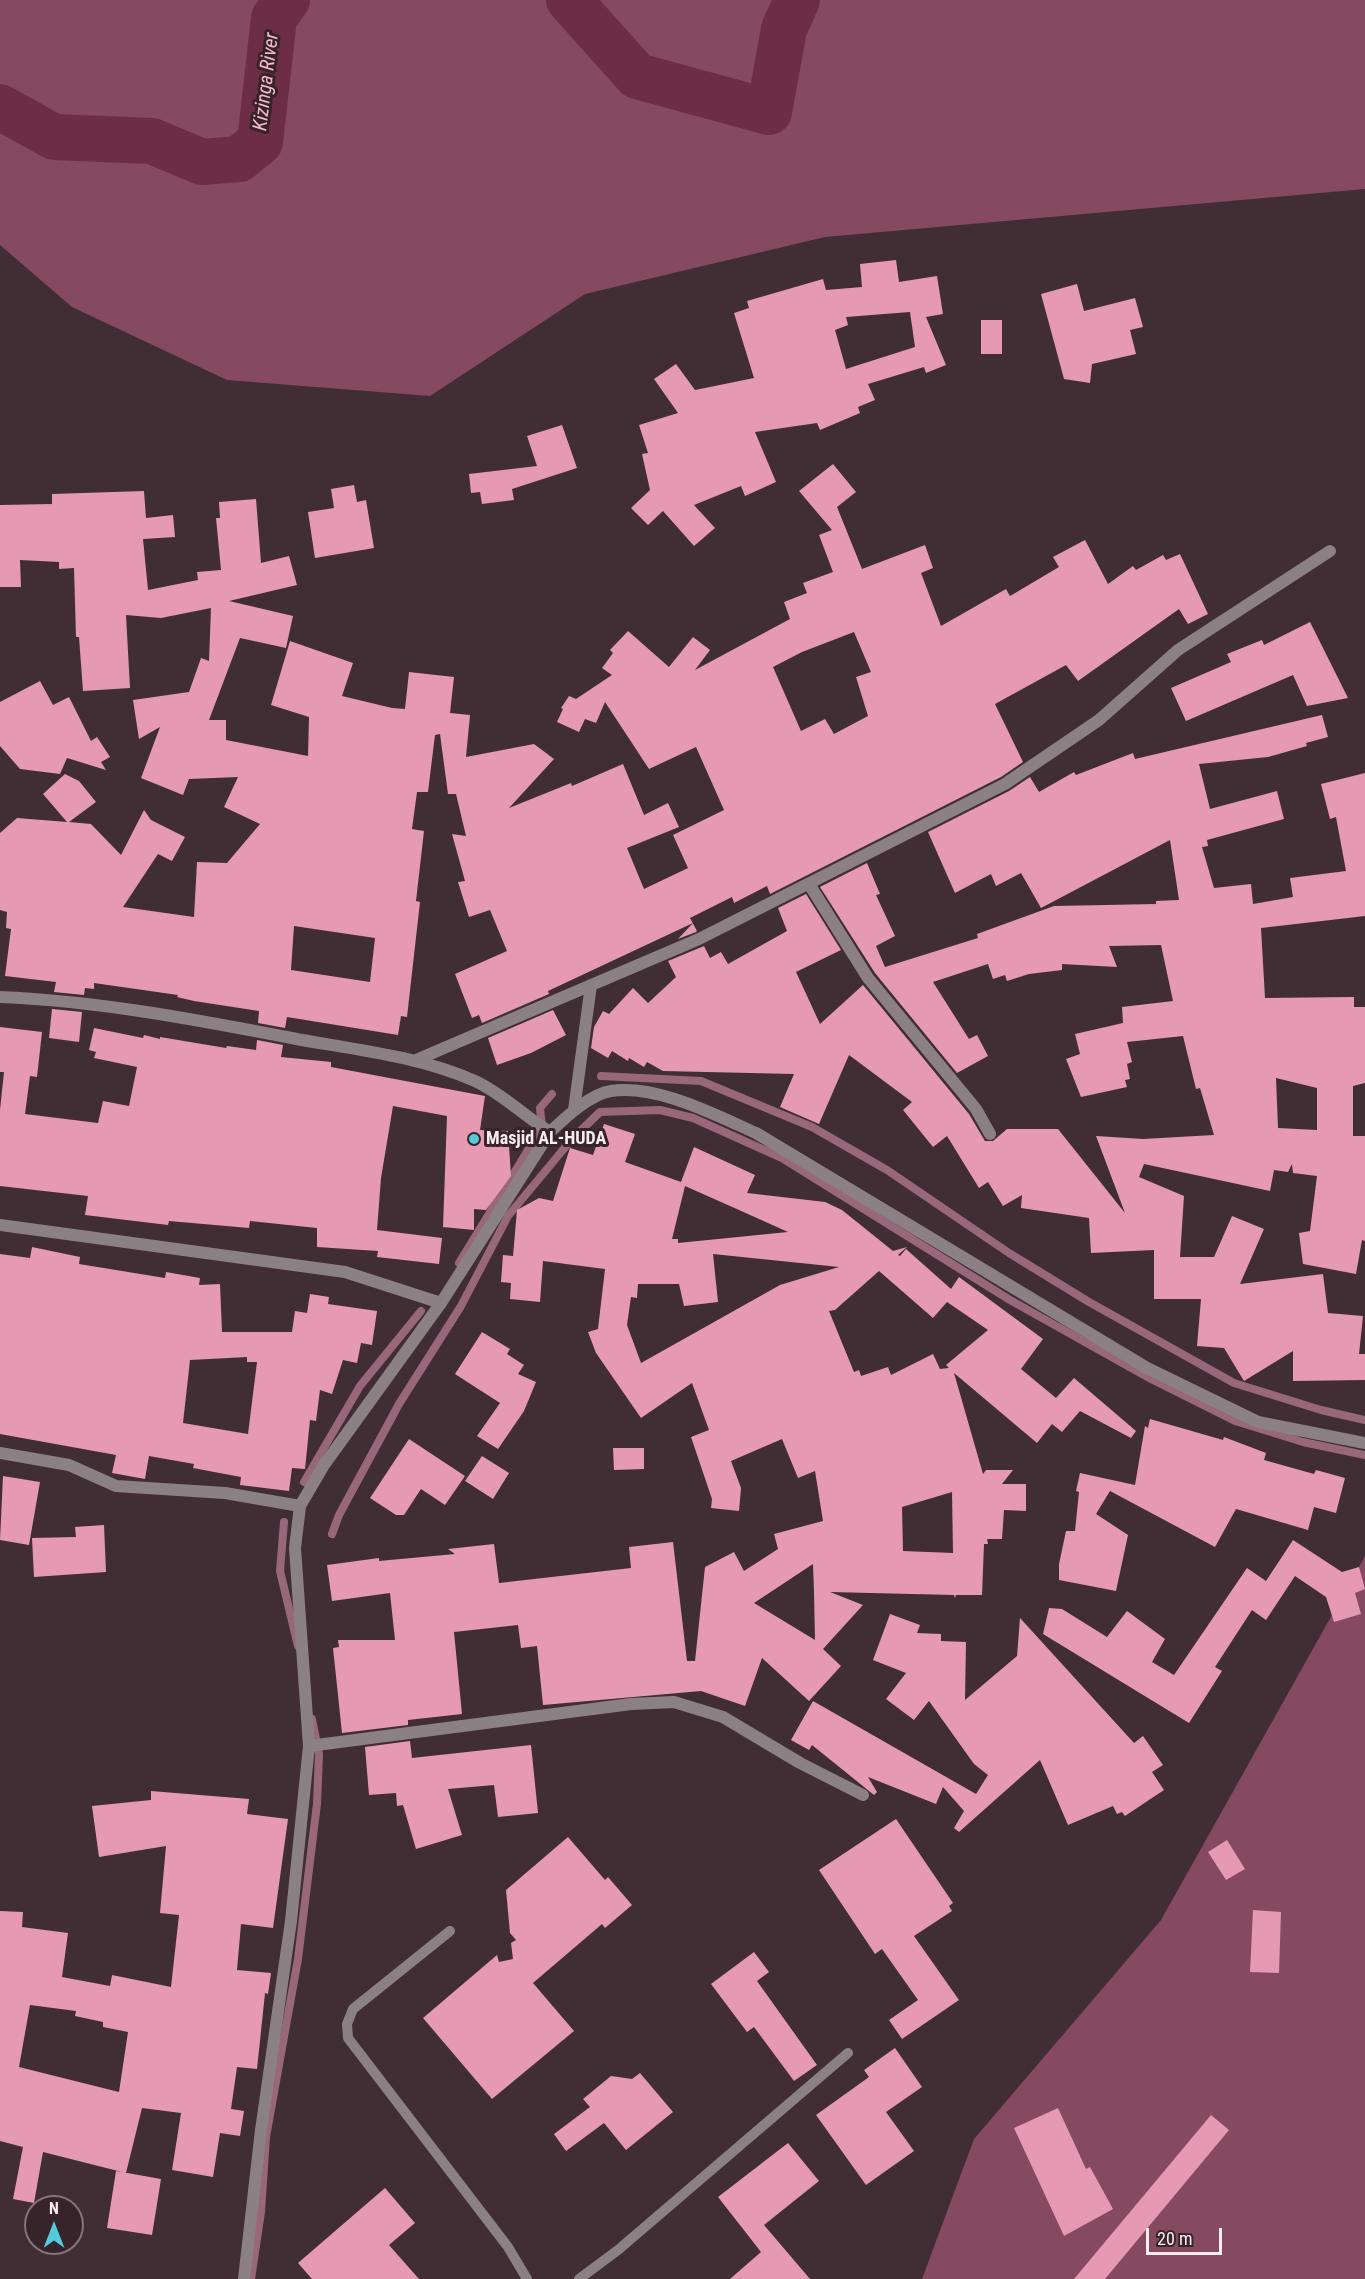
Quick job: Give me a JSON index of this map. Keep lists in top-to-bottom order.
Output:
{
  "water": ["Kizinga River"],
  "places": ["Masjid AL-HUDA"],
  "scale_bar": "20 m",
  "north": "top"
}
